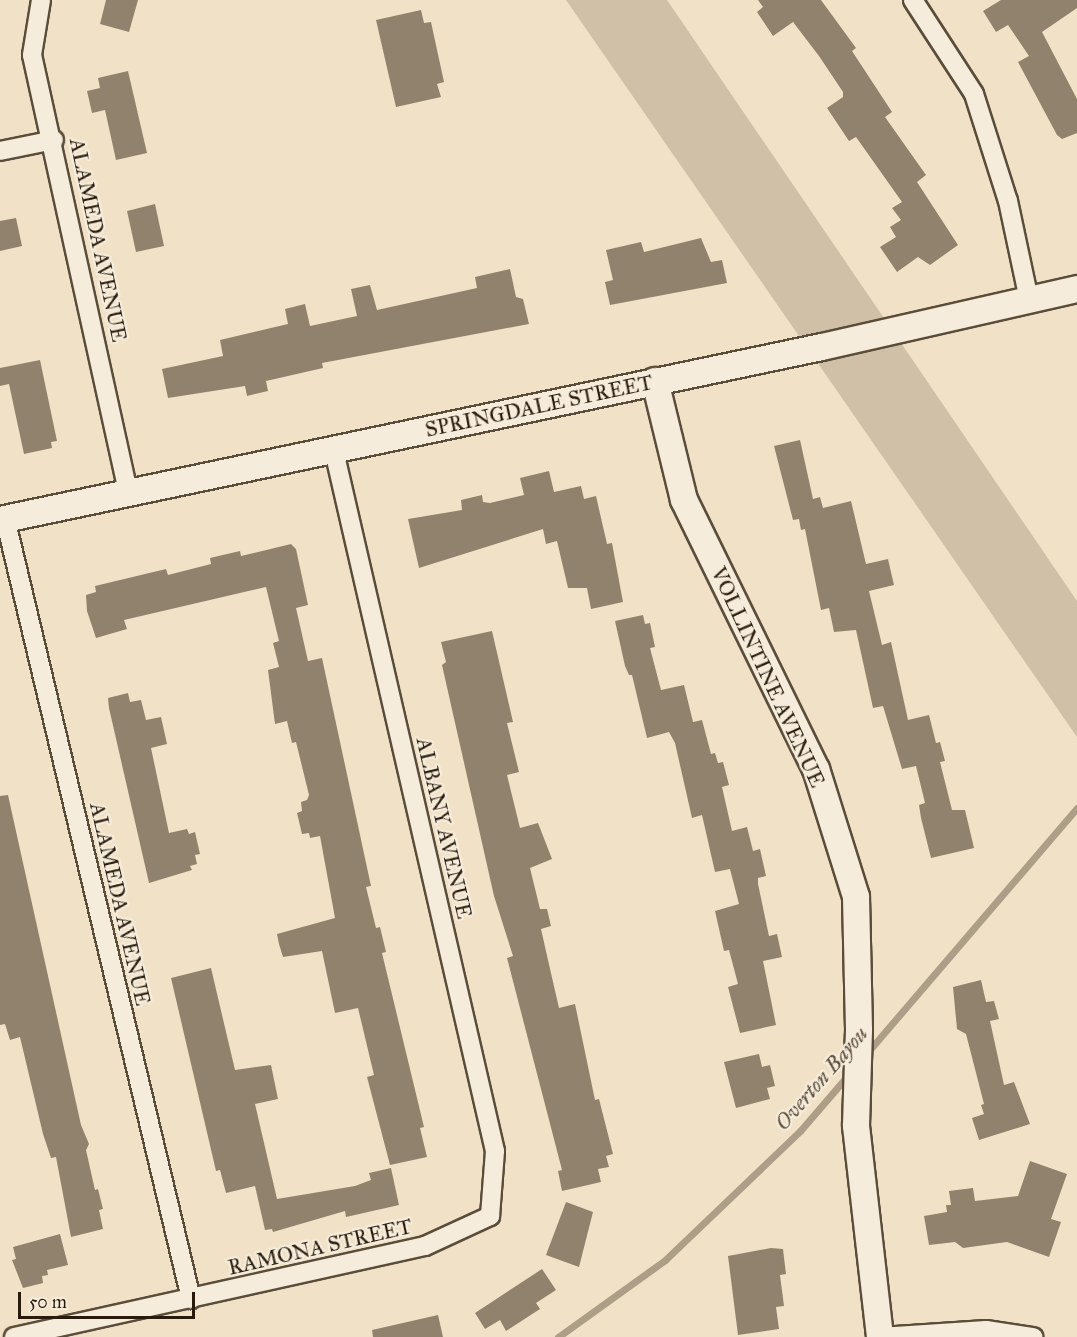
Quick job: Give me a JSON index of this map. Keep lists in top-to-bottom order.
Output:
{
  "streets": {
    "street": [
      "ALAMEDA AVENUE",
      "SPRINGDALE STREET",
      "VOLLINTINE AVENUE",
      "ALBANY AVENUE",
      "RAMONA STREET"
    ]
  },
  "crossings": [
    ["ALAMEDA AVENUE", "SPRINGDALE STREET"],
    ["ALAMEDA AVENUE", "RAMONA STREET"],
    ["SPRINGDALE STREET", "VOLLINTINE AVENUE"],
    ["SPRINGDALE STREET", "ALBANY AVENUE"],
    ["ALBANY AVENUE", "RAMONA STREET"]
  ],
  "water": ["Overton Bayou"],
  "scale_bar": "50 m"
}
